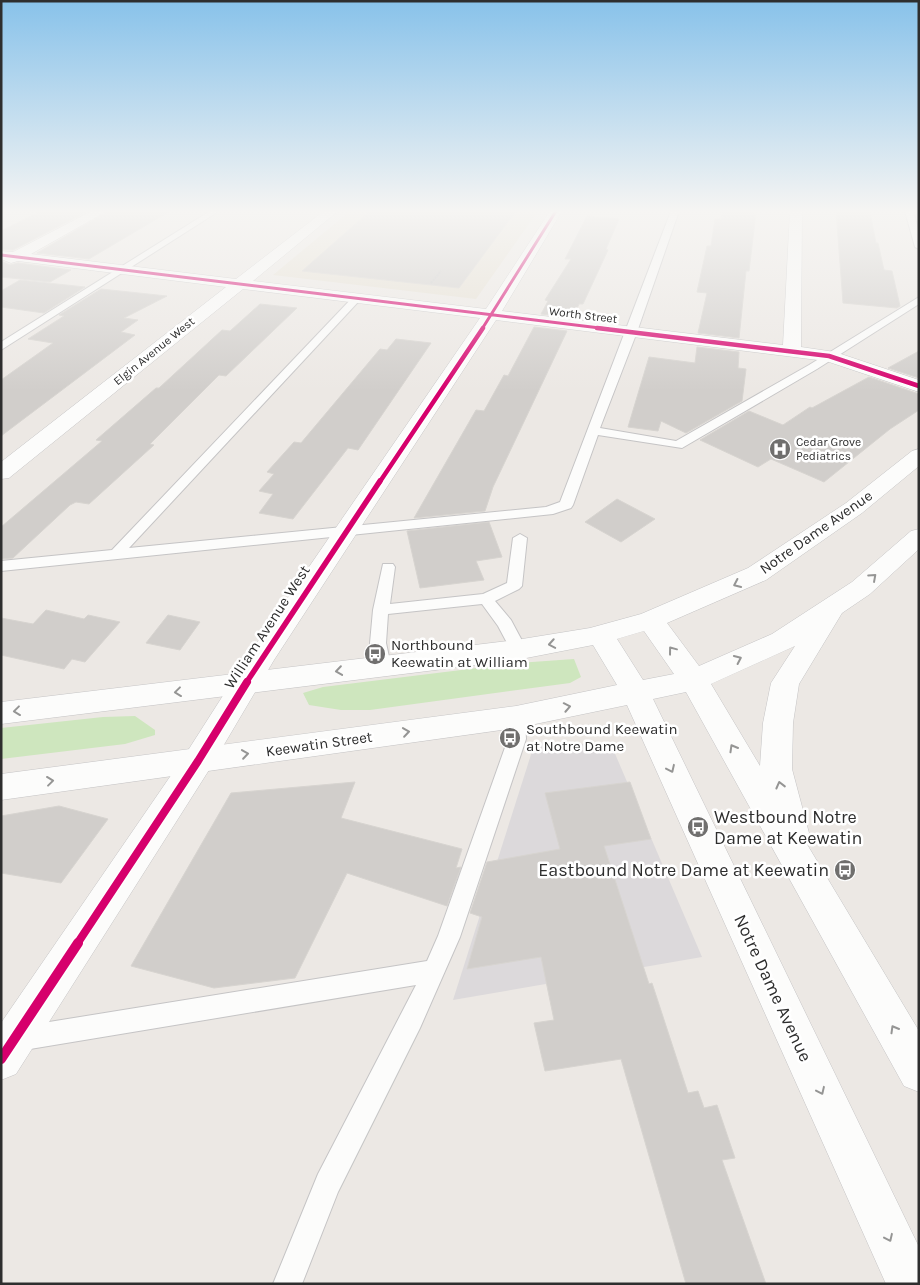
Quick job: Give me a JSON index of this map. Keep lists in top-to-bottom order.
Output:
{
  "streets": {
    "street": [
      "Worth Street",
      "Elgin Avenue West",
      "Notre Dame Avenue",
      "William Avenue West",
      "Keewatin Street"
    ]
  },
  "crossings": [
    ["Worth Street", "Elgin Avenue West"],
    ["Worth Street", "William Avenue West"],
    ["Notre Dame Avenue", "Keewatin Street"],
    ["William Avenue West", "Keewatin Street"]
  ],
  "places": {
    "hospital": ["Cedar Grove Pediatrics"],
    "bus stop": [
      "Northbound Keewatin at William",
      "Southbound Keewatin at Notre Dame",
      "Westbound Notre Dame at Keewatin",
      "Eastbound Notre Dame at Keewatin"
    ]
  }
}
